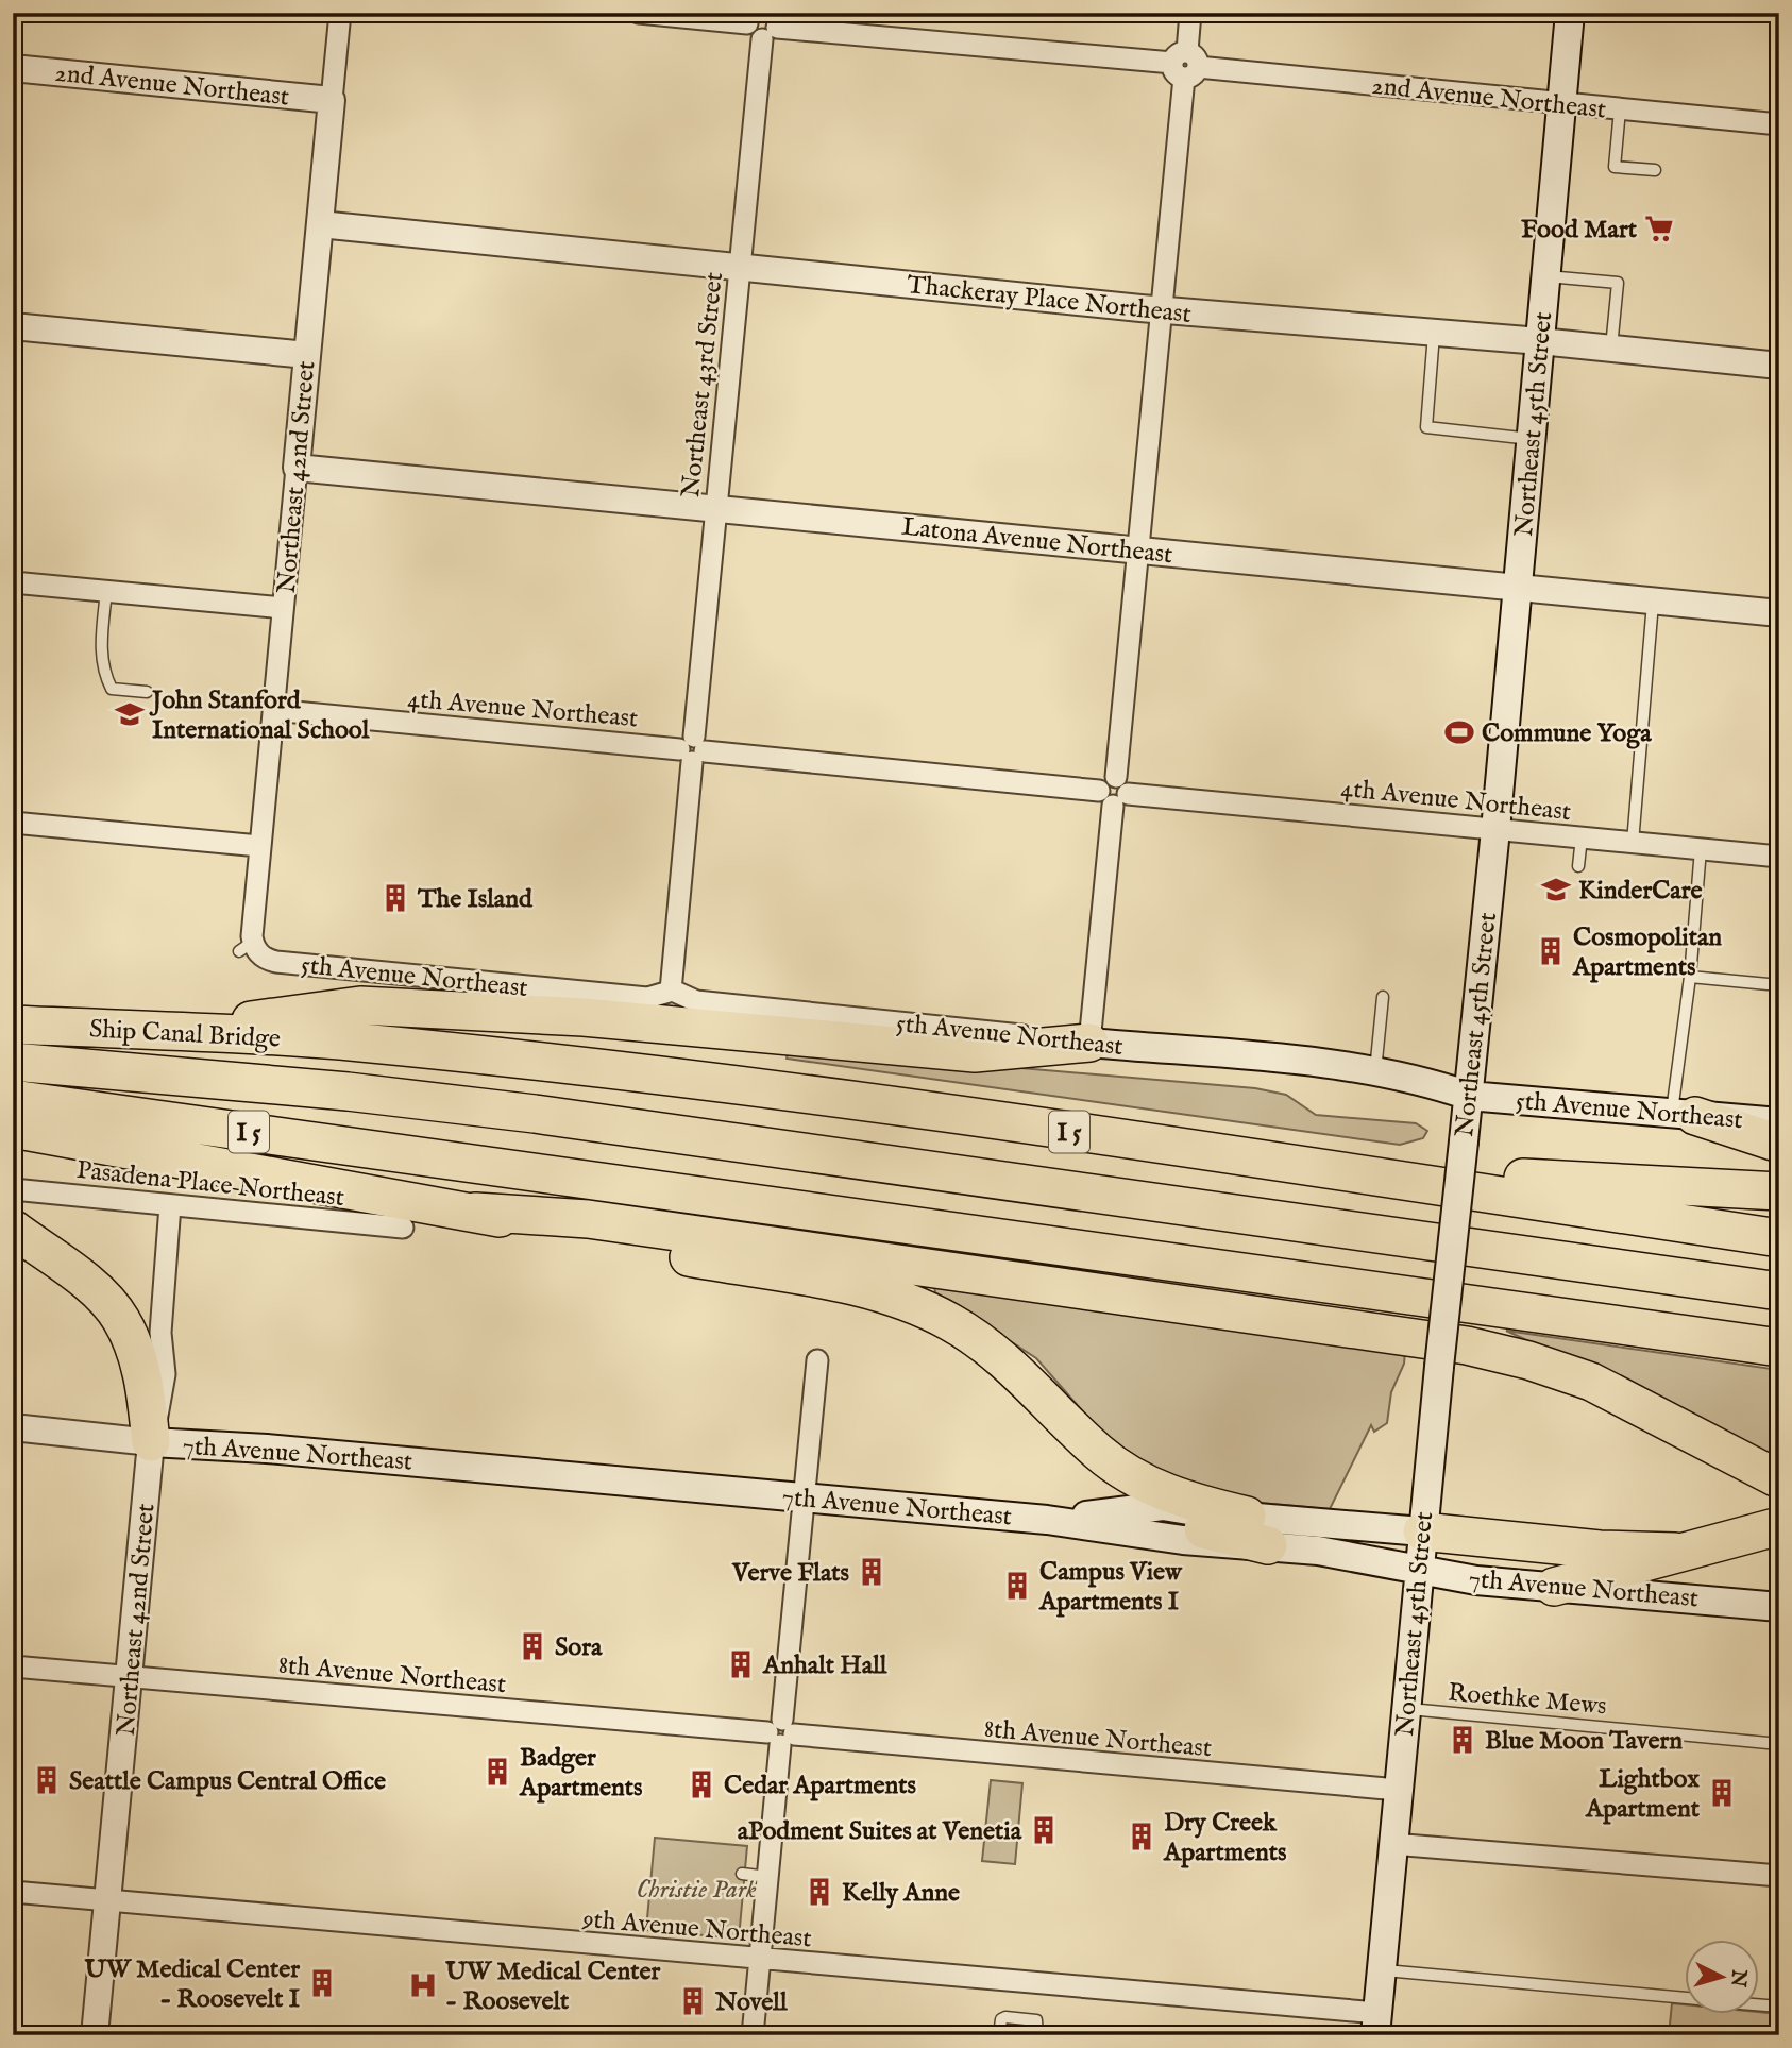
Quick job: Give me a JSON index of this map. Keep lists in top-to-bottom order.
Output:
{
  "streets": {
    "highway": ["Ship Canal Bridge", "I 5"],
    "main road": ["Northeast 45th Street", "5th Avenue Northeast", "7th Avenue Northeast"],
    "street": [
      "2nd Avenue Northeast",
      "Thackeray Place Northeast",
      "Northeast 43rd Street",
      "Northeast 42nd Street",
      "Latona Avenue Northeast",
      "4th Avenue Northeast",
      "Pasadena Place Northeast",
      "8th Avenue Northeast",
      "9th Avenue Northeast"
    ],
    "lane": ["Roethke Mews"]
  },
  "crossings": [
    ["2nd Avenue Northeast", "Northeast 43rd Street"],
    ["2nd Avenue Northeast", "Northeast 45th Street"],
    ["2nd Avenue Northeast", "Northeast 42nd Street"],
    ["Thackeray Place Northeast", "Northeast 43rd Street"],
    ["Thackeray Place Northeast", "Northeast 45th Street"],
    ["Thackeray Place Northeast", "Northeast 42nd Street"],
    ["Northeast 43rd Street", "Latona Avenue Northeast"],
    ["Northeast 43rd Street", "4th Avenue Northeast"],
    ["Northeast 43rd Street", "5th Avenue Northeast"],
    ["Northeast 45th Street", "Latona Avenue Northeast"],
    ["Northeast 45th Street", "4th Avenue Northeast"],
    ["Northeast 45th Street", "5th Avenue Northeast"],
    ["Northeast 45th Street", "7th Avenue Northeast"],
    ["Northeast 45th Street", "8th Avenue Northeast"],
    ["Northeast 45th Street", "Roethke Mews"],
    ["Northeast 45th Street", "9th Avenue Northeast"],
    ["Northeast 42nd Street", "Latona Avenue Northeast"],
    ["Northeast 42nd Street", "4th Avenue Northeast"],
    ["Northeast 42nd Street", "5th Avenue Northeast"],
    ["Northeast 42nd Street", "Pasadena Place Northeast"],
    ["Northeast 42nd Street", "7th Avenue Northeast"],
    ["Northeast 42nd Street", "8th Avenue Northeast"],
    ["Northeast 42nd Street", "9th Avenue Northeast"],
    ["Ship Canal Bridge", "I 5"]
  ],
  "parks": ["Christie Park"],
  "places": {
    "supermarket": ["Food Mart"],
    "school or university": ["John Stanford International School", "KinderCare"],
    "sports": ["Commune Yoga"],
    "building": [
      "The Island",
      "Cosmopolitan Apartments",
      "Verve Flats",
      "Campus View Apartments I",
      "Sora",
      "Anhalt Hall",
      "Blue Moon Tavern",
      "Badger Apartments",
      "Seattle Campus Central Office",
      "Cedar Apartments",
      "Lightbox Apartment",
      "aPodment Suites at Venetia",
      "Dry Creek Apartments",
      "Kelly Anne",
      "UW Medical Center - Roosevelt I",
      "Novell"
    ],
    "hospital": ["UW Medical Center - Roosevelt"]
  },
  "north": "right"
}
